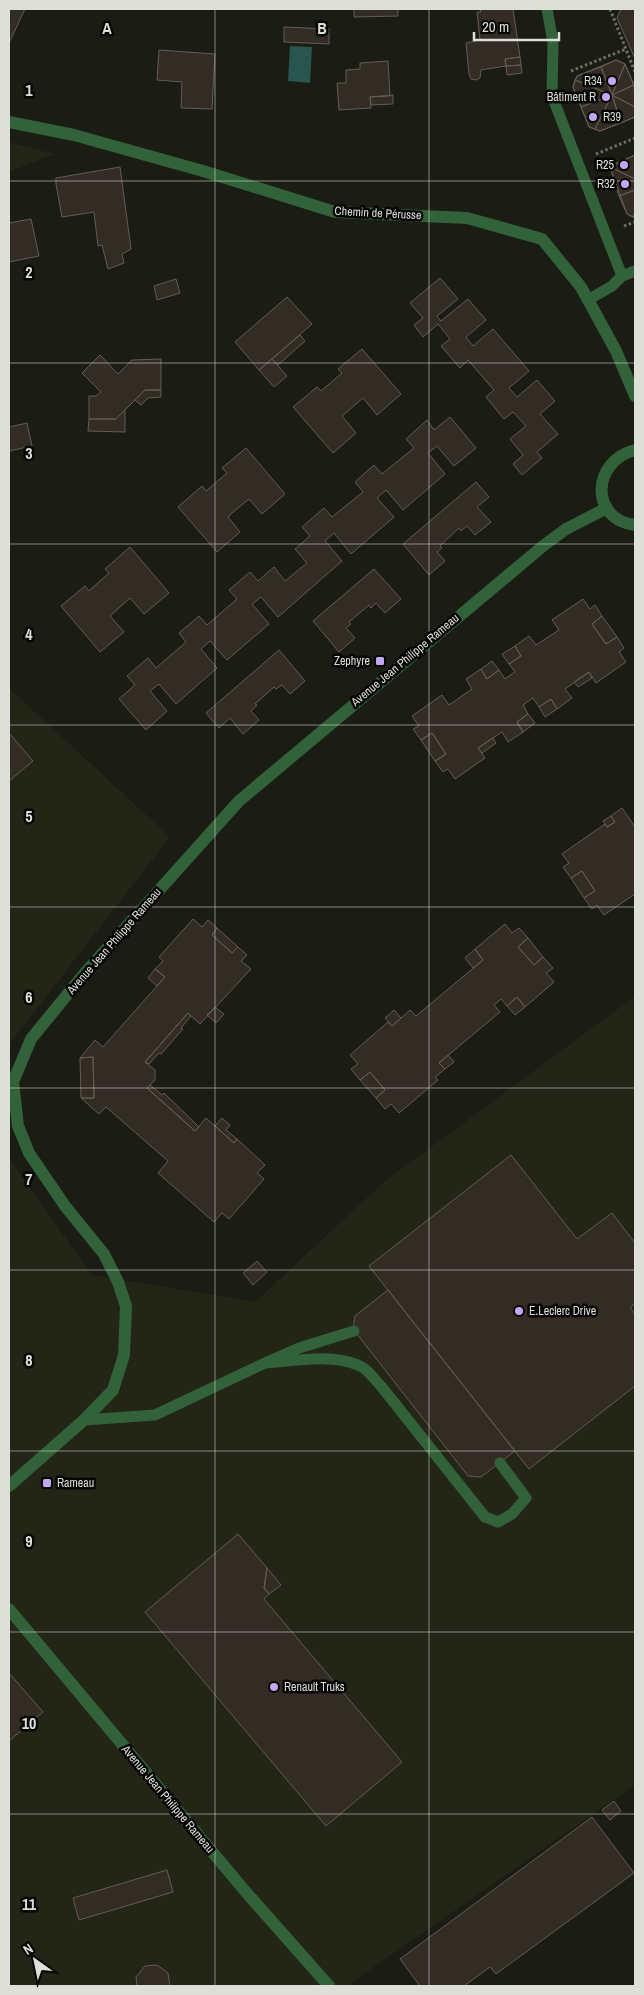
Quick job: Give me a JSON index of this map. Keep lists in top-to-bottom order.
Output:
{
  "streets": {
    "street": ["Chemin de Pérusse", "Avenue Jean Philippe Rameau"]
  },
  "places": {
    "other": [
      "R34",
      "Bâtiment R",
      "R39",
      "R25",
      "R32",
      "E.Leclerc Drive",
      "Renault Truks"
    ],
    "transit": ["Zephyre", "Rameau"]
  },
  "scale_bar": "20 m",
  "north": "top left",
  "grid": {
    "columns": ["A", "B"],
    "rows": [
      "1",
      "2",
      "3",
      "4",
      "5",
      "6",
      "7",
      "8",
      "9",
      "10",
      "11"
    ]
  }
}
